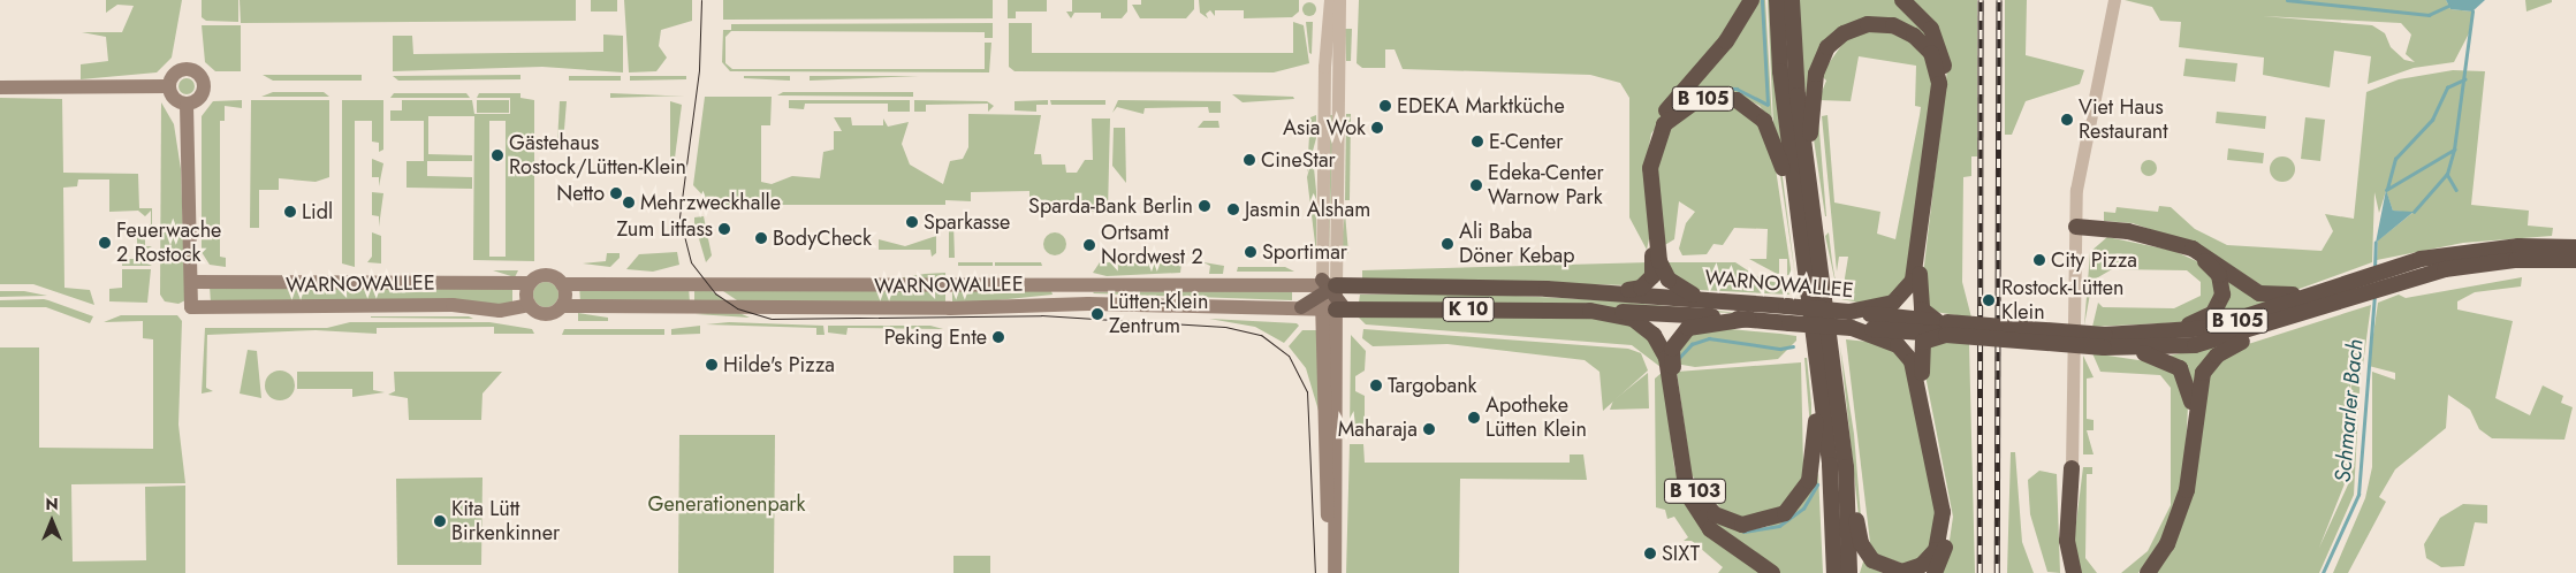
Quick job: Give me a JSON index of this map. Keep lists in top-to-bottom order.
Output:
{
  "streets": {
    "highway": [
      "B 105",
      "WARNOWALLEE",
      "K 10",
      "B 103"
    ]
  },
  "crossings": [
    ["B 105", "WARNOWALLEE"],
    ["B 105", "B 103"],
    ["WARNOWALLEE", "K 10"],
    ["WARNOWALLEE", "B 103"]
  ],
  "water": ["Schmarler Bach"],
  "parks": ["Generationenpark"],
  "places": [
    "EDEKA Marktküche",
    "Viet Haus Restaurant",
    "Asia Wok",
    "E-Center",
    "Gästehaus Rostock/Lütten-Klein",
    "CineStar",
    "Edeka-Center Warnow Park",
    "Netto",
    "Mehrzweckhalle",
    "Sparda-Bank Berlin",
    "Jasmin Alsham",
    "Lidl",
    "Sparkasse",
    "Zum Litfass",
    "BodyCheck",
    "Feuerwache 2 Rostock",
    "Ali Baba Döner Kebap",
    "Ortsamt Nordwest 2",
    "Sportimar",
    "City Pizza",
    "Rostock-Lütten Klein",
    "Lütten-Klein Zentrum",
    "Peking Ente",
    "Hilde's Pizza",
    "Targobank",
    "Apotheke Lütten Klein",
    "Maharaja",
    "Kita Lütt Birkenkinner",
    "SIXT"
  ],
  "north": "top"
}
